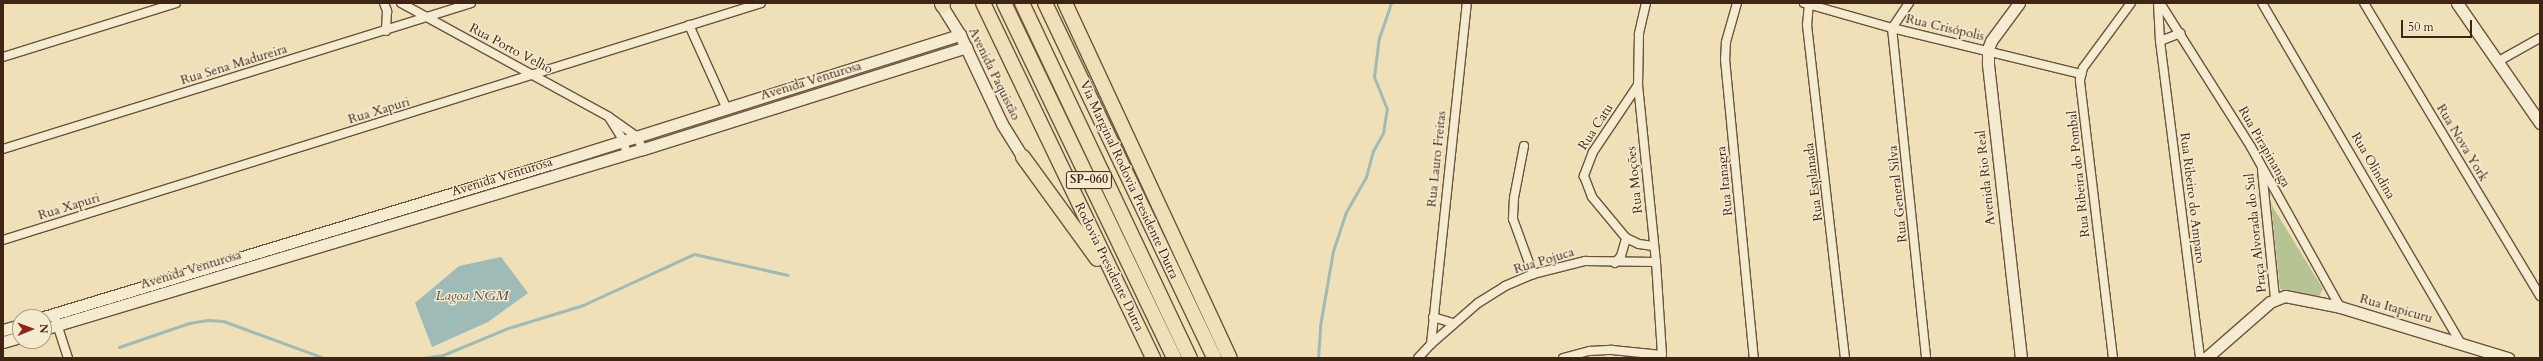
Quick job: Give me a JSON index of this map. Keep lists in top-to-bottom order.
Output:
{
  "streets": {
    "highway": ["SP-060", "Via Marginal Rodovia Presidente Dutra", "Rodovia Presidente Dutra"],
    "street": [
      "Rua Crisópolis",
      "Rua Porto Velho",
      "Rua Sena Madureira",
      "Avenida Paquistão",
      "Avenida Venturosa",
      "Rua Xapuri",
      "Rua Catu",
      "Rua Nova York",
      "Rua Pirapinanga",
      "Rua Lauro Freitas",
      "Rua Olindina",
      "Rua Ribeira do Pombal",
      "Avenida Rio Real",
      "Rua Moções",
      "Rua Itanagra",
      "Rua Esplanada",
      "Rua General Silva",
      "Rua Ribeiro do Amparo",
      "Praça Alvorada do Sul",
      "Rua Pojuca",
      "Rua Itapicuru"
    ]
  },
  "crossings": [
    ["Rua Crisópolis", "Rua Ribeira do Pombal"],
    ["Rua Crisópolis", "Avenida Rio Real"],
    ["Rua Crisópolis", "Rua Esplanada"],
    ["Rua Crisópolis", "Rua General Silva"],
    ["Rua Porto Velho", "Rua Sena Madureira"],
    ["Rua Porto Velho", "Avenida Venturosa"],
    ["Rua Porto Velho", "Rua Xapuri"],
    ["Avenida Paquistão", "Avenida Venturosa"],
    ["Rua Catu", "Rua Moções"],
    ["Rua Pirapinanga", "Rua Ribeiro do Amparo"],
    ["Rua Pirapinanga", "Praça Alvorada do Sul"],
    ["Rua Pirapinanga", "Rua Itapicuru"],
    ["Rua Lauro Freitas", "Rua Pojuca"],
    ["Rua Olindina", "Rua Itapicuru"],
    ["Rua Moções", "Rua Pojuca"],
    ["Praça Alvorada do Sul", "Rua Itapicuru"]
  ],
  "water": ["Lagoa NGM"],
  "scale_bar": "50 m",
  "north": "right"
}
